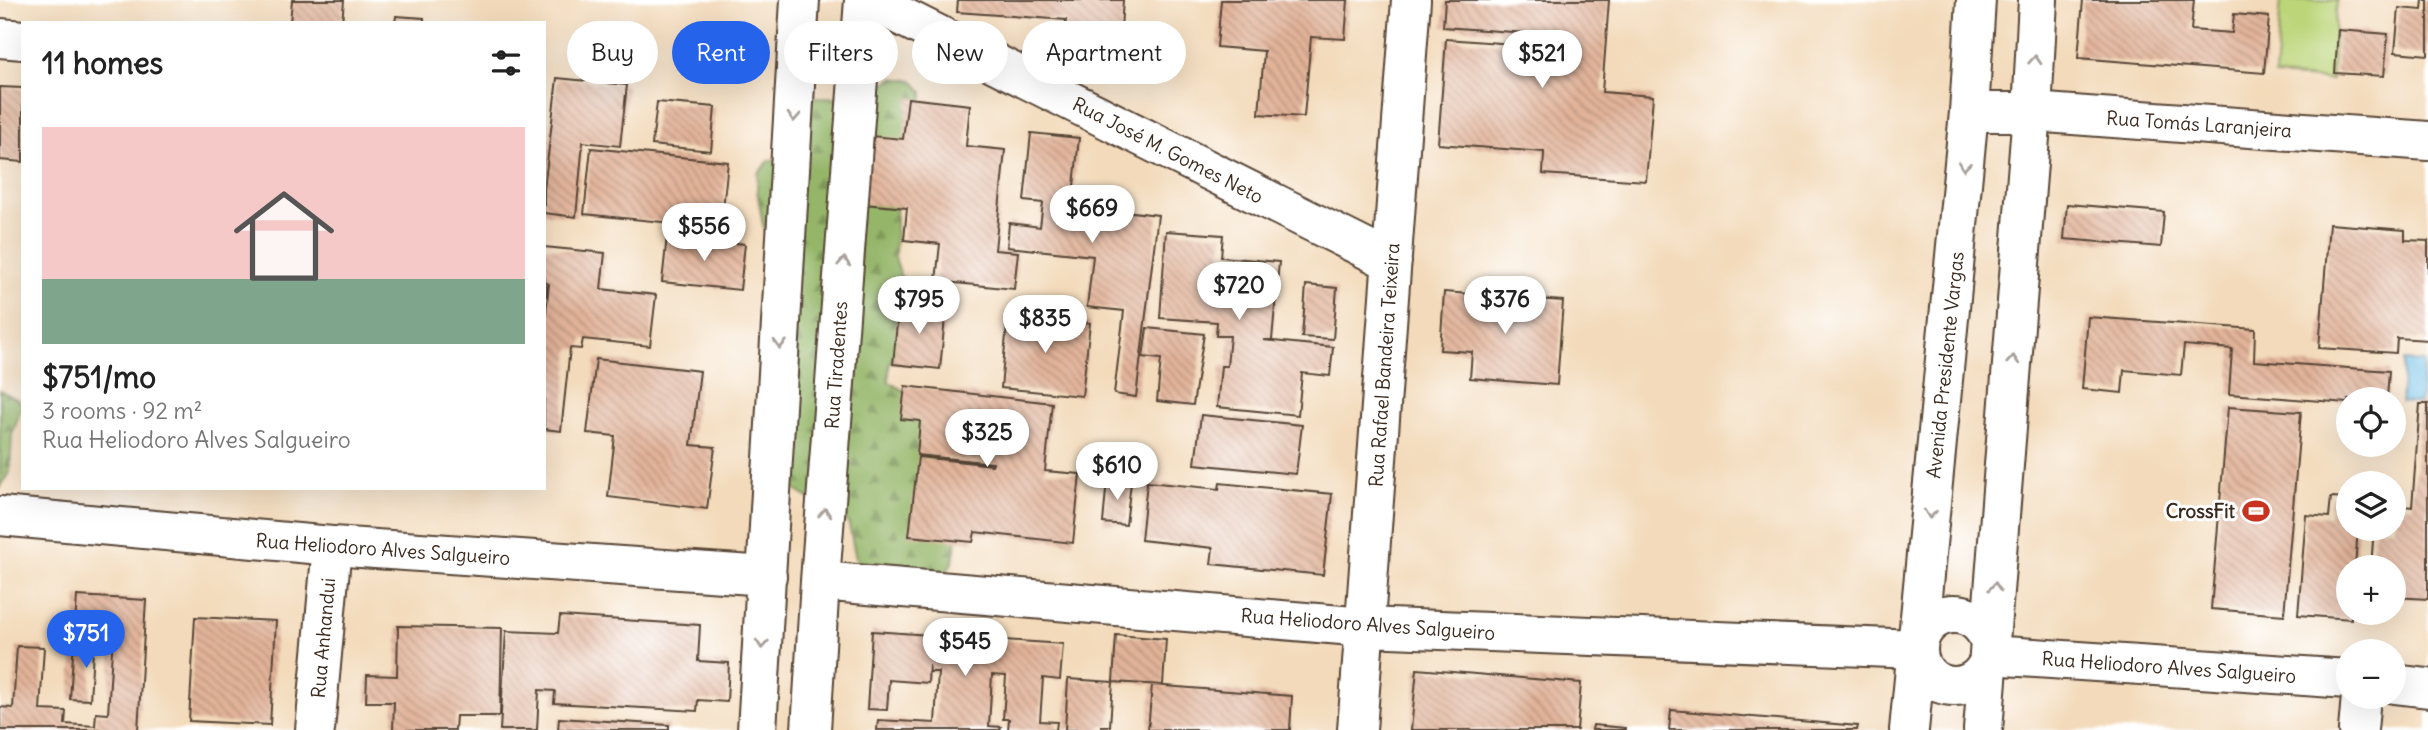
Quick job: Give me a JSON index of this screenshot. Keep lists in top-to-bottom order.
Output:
{
  "streets": {
    "main road": [
      "Rua Tomás Laranjeira",
      "Rua José M. Gomes Neto",
      "Rua Tiradentes",
      "Rua Rafael Bandeira Teixeira",
      "Avenida Presidente Vargas",
      "Rua Heliodoro Alves Salgueiro",
      "Rua Anhandui"
    ]
  },
  "crossings": [
    ["Rua Tomás Laranjeira", "Avenida Presidente Vargas"],
    ["Rua José M. Gomes Neto", "Rua Tiradentes"],
    ["Rua José M. Gomes Neto", "Rua Rafael Bandeira Teixeira"],
    ["Rua Tiradentes", "Rua Heliodoro Alves Salgueiro"],
    ["Rua Rafael Bandeira Teixeira", "Rua Heliodoro Alves Salgueiro"],
    ["Avenida Presidente Vargas", "Rua Heliodoro Alves Salgueiro"],
    ["Rua Heliodoro Alves Salgueiro", "Rua Anhandui"]
  ],
  "places": {
    "sports": ["CrossFit"]
  },
  "page": {
    "chip": [
      "Buy",
      "Rent",
      "Filters",
      "New",
      "Apartment"
    ],
    "heading": "11 homes",
    "price": [
      "$521",
      "$669",
      "$556",
      "$720",
      "$795",
      "$376",
      "$835",
      "$325",
      "$610",
      "$751",
      "$545"
    ],
    "list": [
      {
        "name": "$751/mo",
        "note": "3 rooms · 92 m² · Rua Heliodoro Alves Salgueiro"
      }
    ],
    "map_buttons": ["+", "−"]
  }
}
